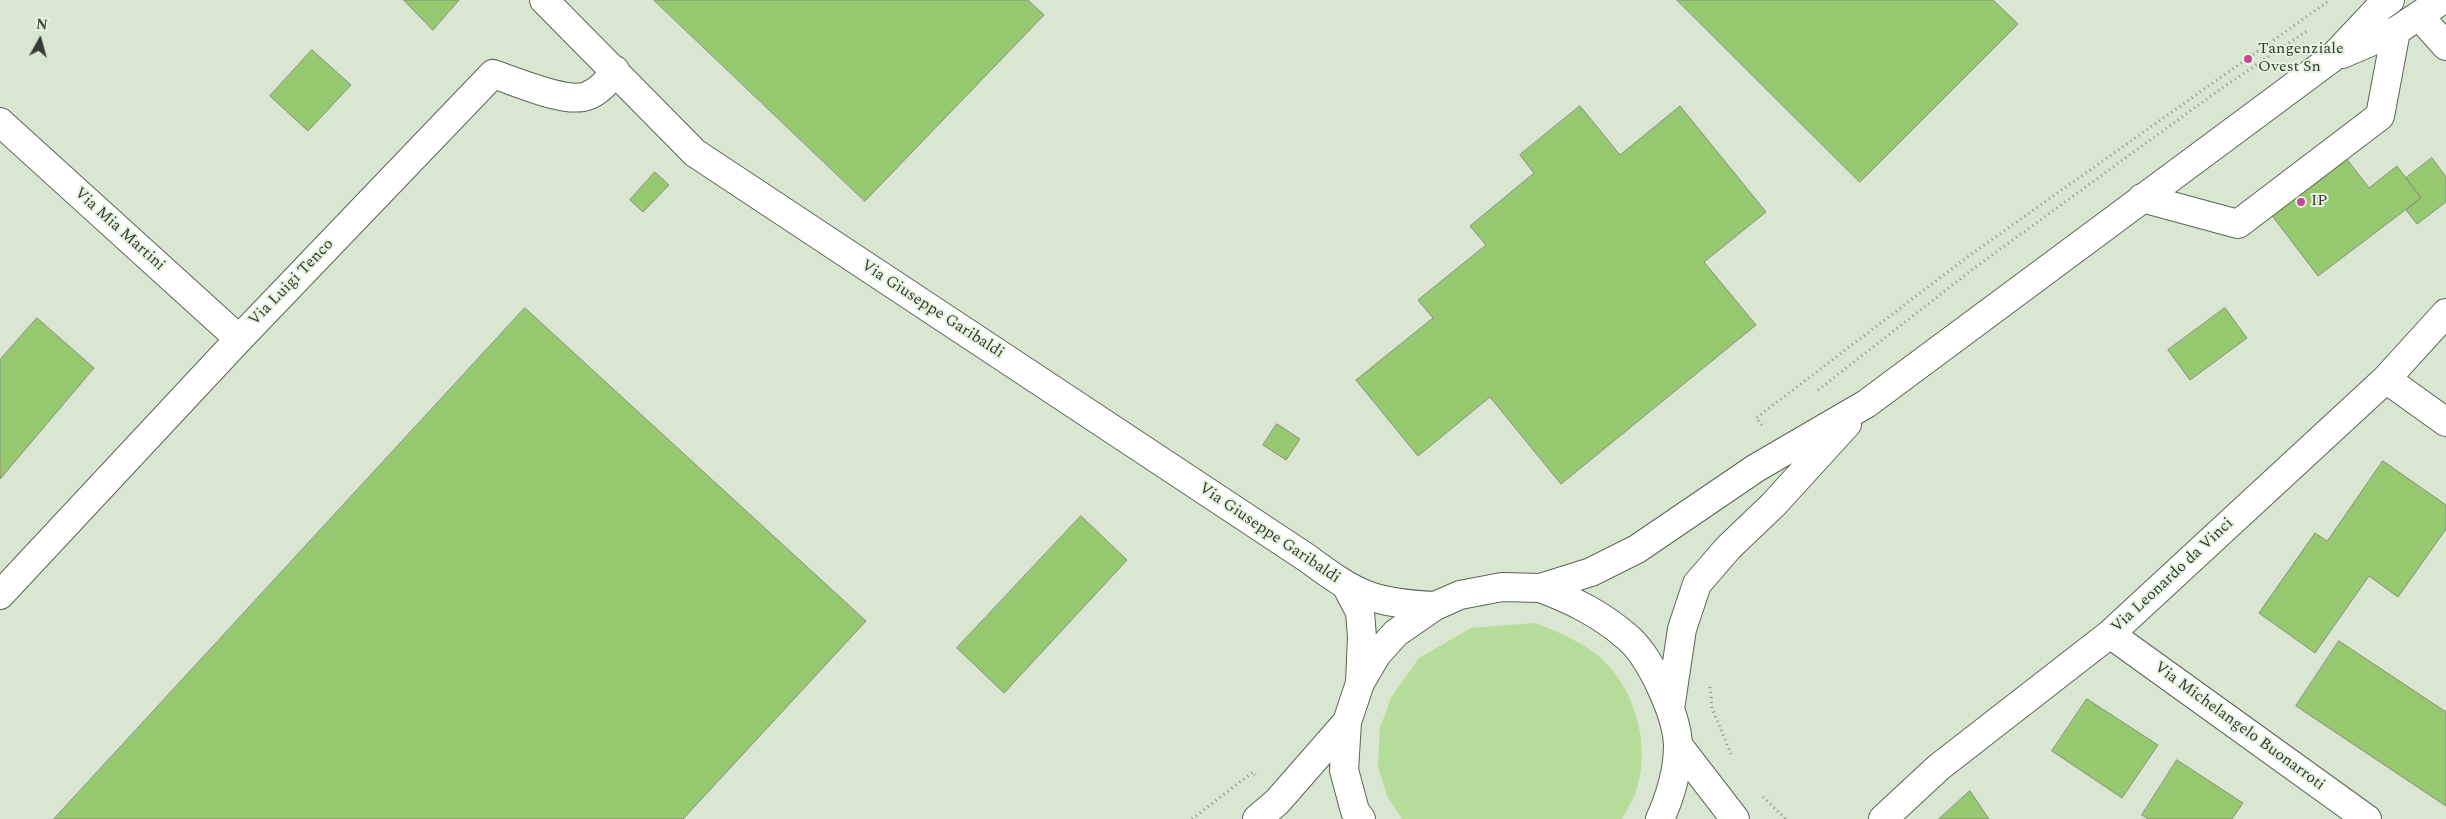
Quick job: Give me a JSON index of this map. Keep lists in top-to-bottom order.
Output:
{
  "streets": {
    "street": [
      "Via Mia Martini",
      "Via Luigi Tenco",
      "Via Giuseppe Garibaldi",
      "Via Leonardo da Vinci",
      "Via Michelangelo Buonarroti"
    ]
  },
  "crossings": [
    ["Via Mia Martini", "Via Luigi Tenco"],
    ["Via Luigi Tenco", "Via Giuseppe Garibaldi"],
    ["Via Leonardo da Vinci", "Via Michelangelo Buonarroti"]
  ],
  "places": ["Tangenziale Ovest Sn", "IP"],
  "north": "top"
}
